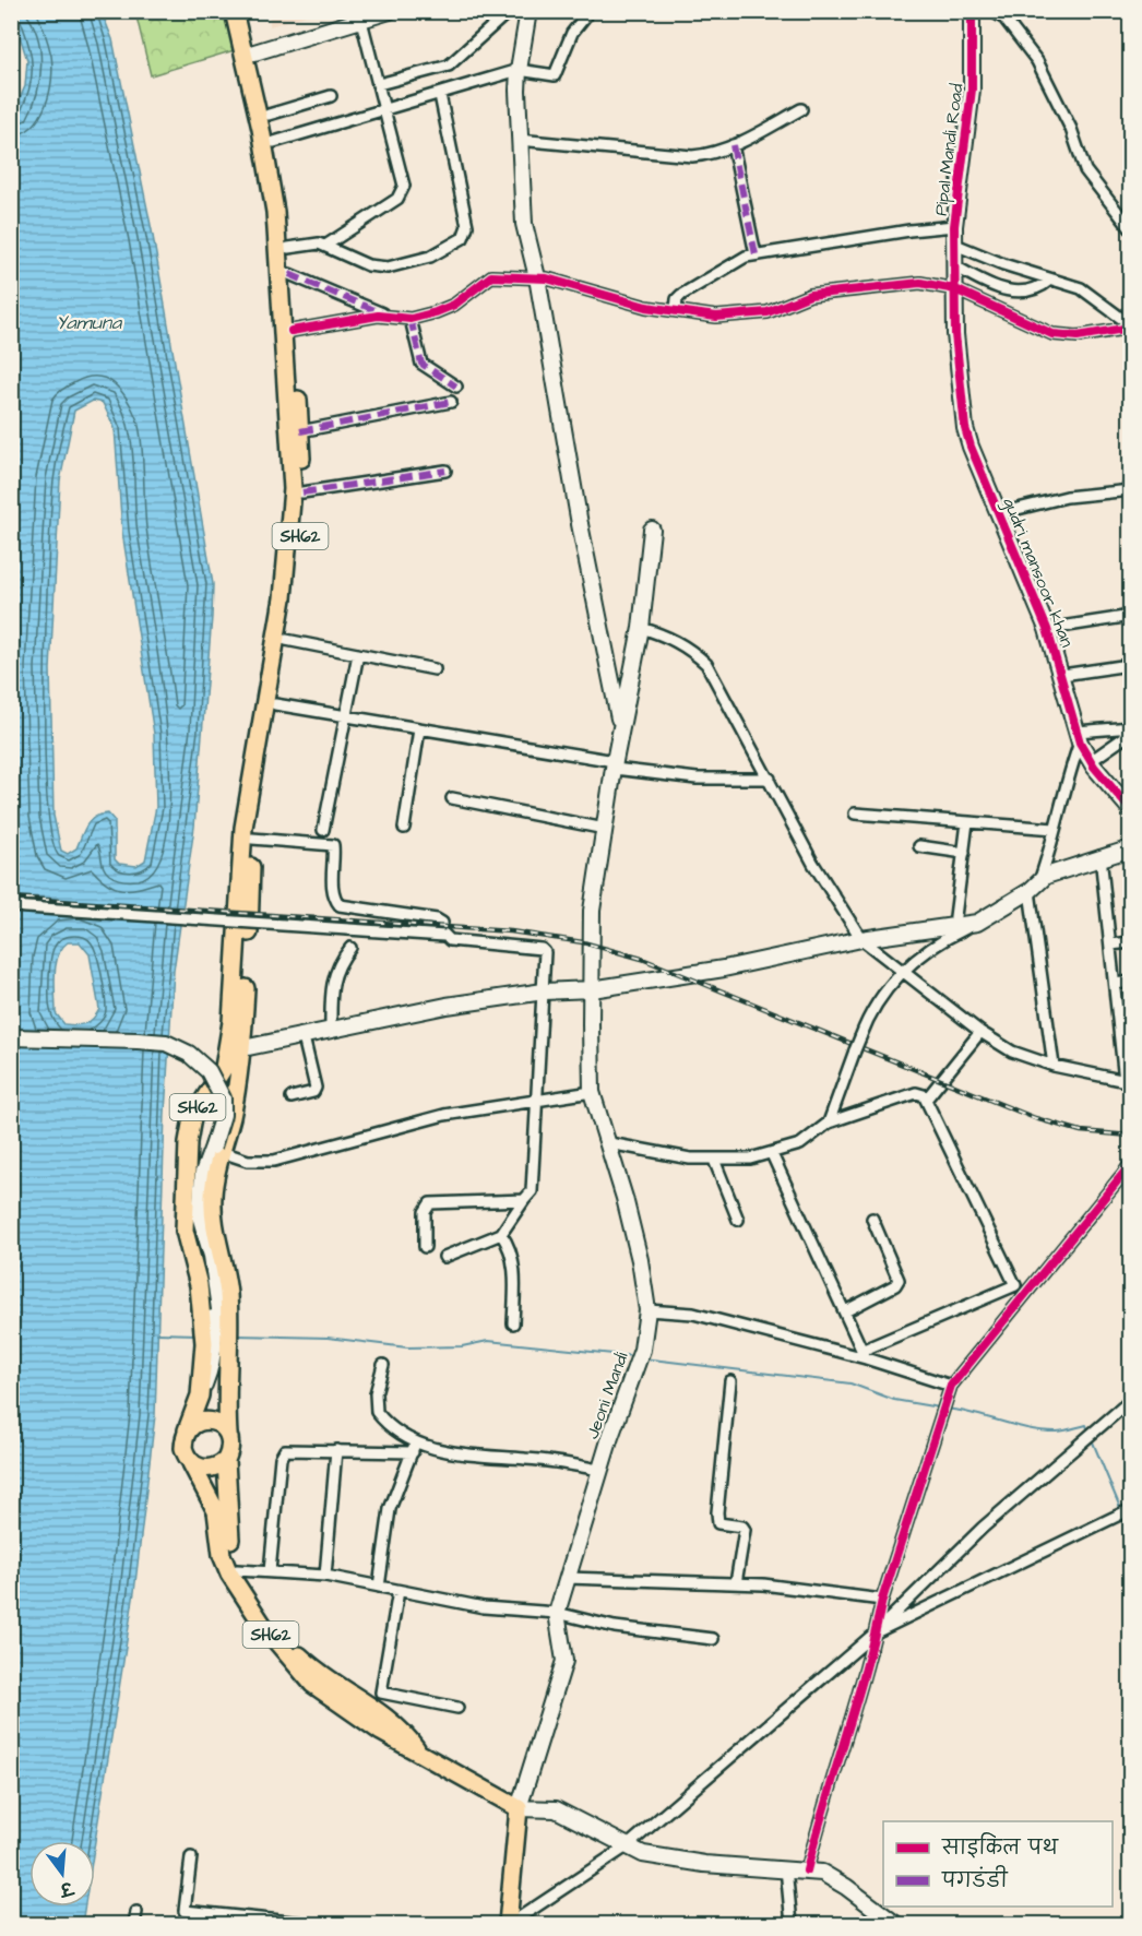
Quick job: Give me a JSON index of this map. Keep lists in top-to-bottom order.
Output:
{
  "streets": {
    "main road": [
      "Pipal Mandi Road",
      "SH62",
      "gudri mansoor khan",
      "Jeoni Mandi"
    ]
  },
  "crossings": [
    ["Pipal Mandi Road", "gudri mansoor khan"],
    ["SH62", "Jeoni Mandi"]
  ],
  "water": ["Yamuna"],
  "legend": ["साइकिल पथ", "पगडंडी"],
  "north": "bottom"
}
